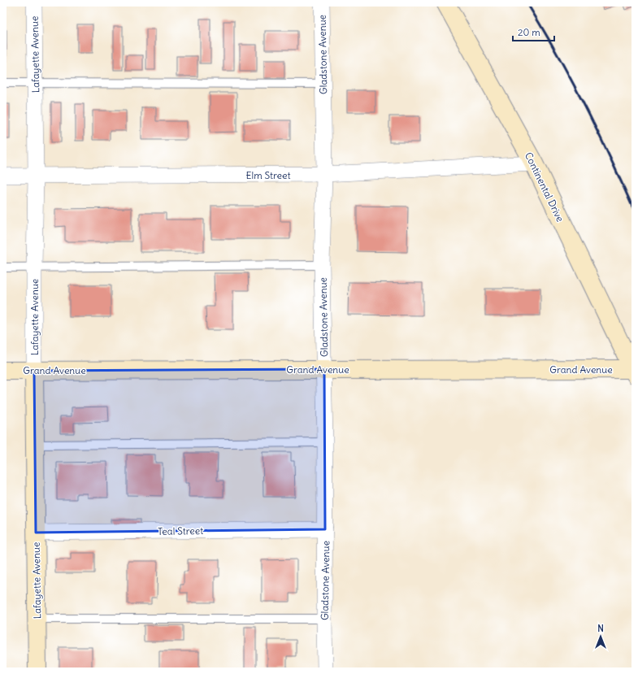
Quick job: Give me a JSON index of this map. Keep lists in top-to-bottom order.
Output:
{
  "streets": {
    "main road": ["Lafayette Avenue", "Continental Drive", "Grand Avenue"],
    "street": ["Gladstone Avenue", "Elm Street", "Teal Street"]
  },
  "crossings": [
    ["Lafayette Avenue", "Elm Street"],
    ["Lafayette Avenue", "Grand Avenue"],
    ["Lafayette Avenue", "Teal Street"],
    ["Gladstone Avenue", "Elm Street"],
    ["Gladstone Avenue", "Grand Avenue"],
    ["Gladstone Avenue", "Teal Street"],
    ["Elm Street", "Continental Drive"],
    ["Continental Drive", "Grand Avenue"]
  ],
  "scale_bar": "20 m",
  "north": "top"
}
